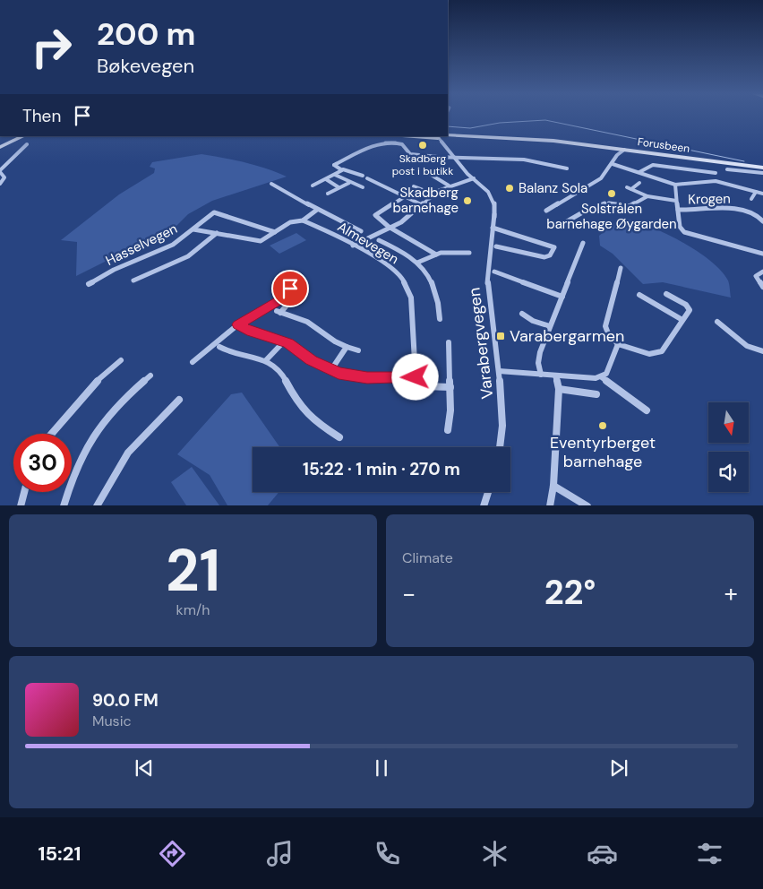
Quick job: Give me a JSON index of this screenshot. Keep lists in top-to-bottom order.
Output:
{
  "streets": {
    "main road": ["Forusbeen"],
    "street": [
      "Krogen",
      "Almevegen",
      "Hasselvegen",
      "Varabergvegen"
    ]
  },
  "crossings": [
    ["Forusbeen", "Varabergvegen"]
  ],
  "places": {
    "other": [
      "Skadberg post i butikk",
      "Balanz Sola",
      "Solstrålen barnehage Øygarden",
      "Skadberg barnehage",
      "Eventyrberget barnehage"
    ],
    "transit": ["Varabergarmen"]
  },
  "north": "bottom",
  "page": {
    "turn": ["200 m", "Bøkevegen"],
    "then": "Then",
    "limit": "30",
    "trip": "15:22 · 1 min · 270 m",
    "tile": [
      ["21", "km/h"],
      "Climate"
    ],
    "heat": ["−", "22°", "+"],
    "song": ["90.0 FM", "Music"],
    "tabs": "15:21"
  }
}
